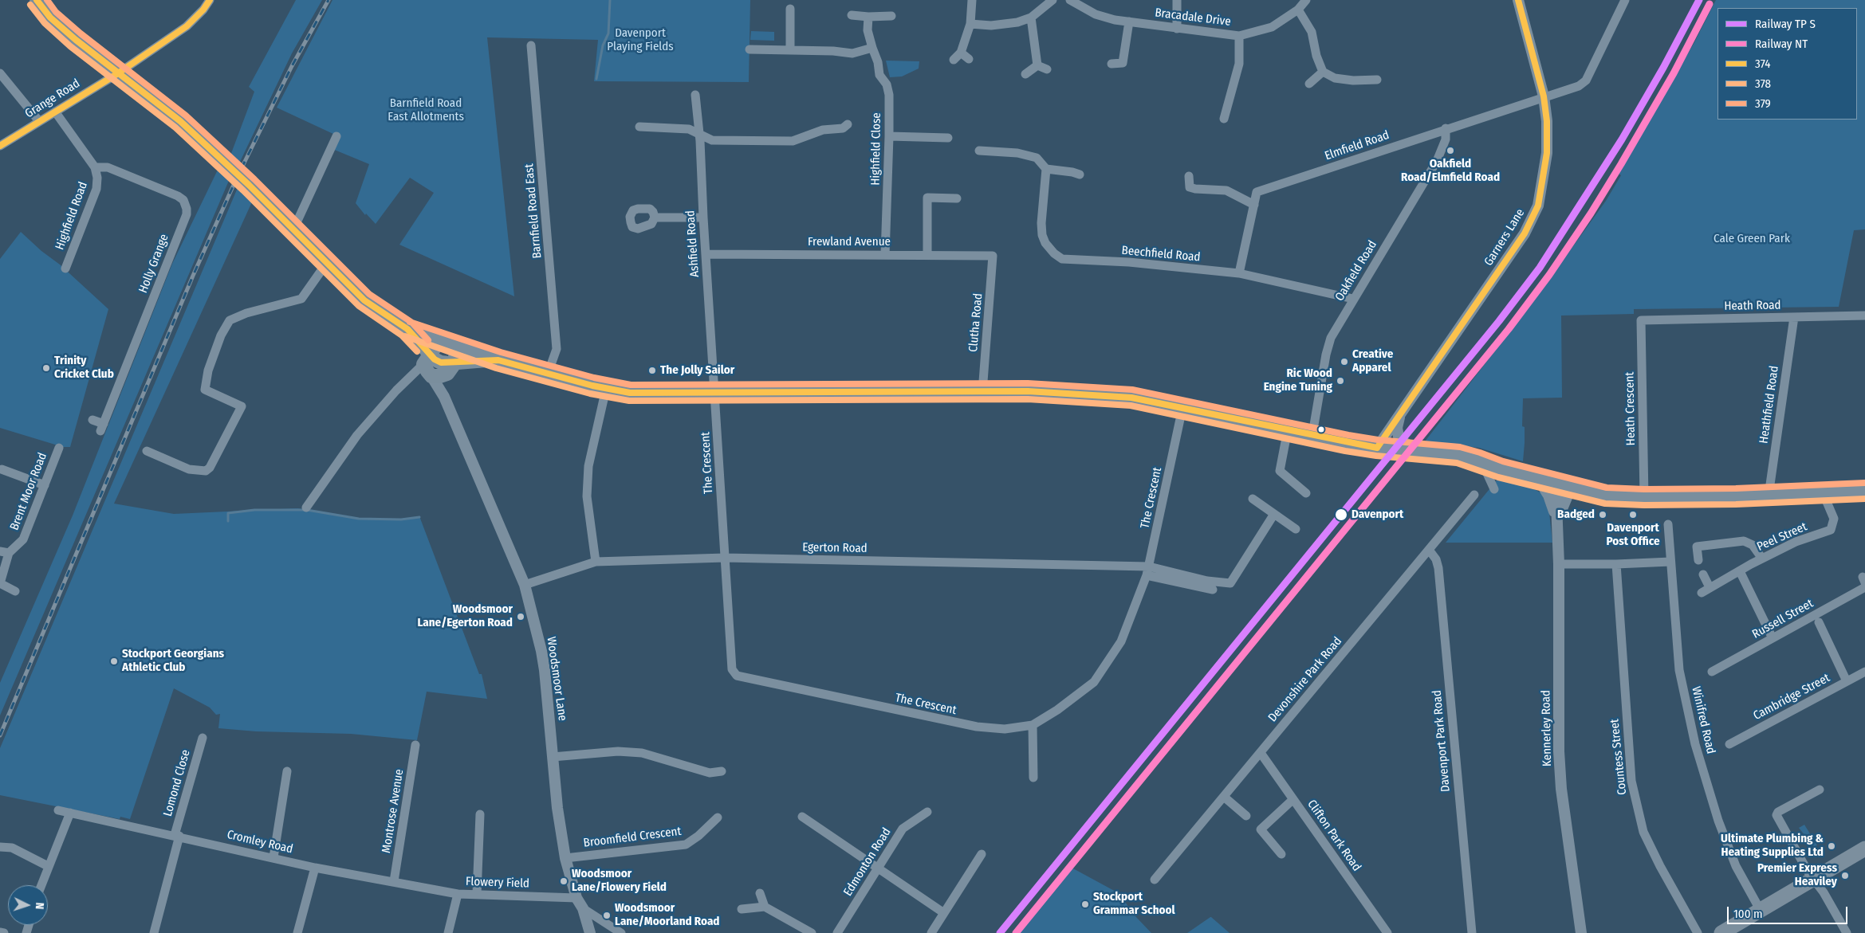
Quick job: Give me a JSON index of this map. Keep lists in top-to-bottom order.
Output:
{
  "streets": {
    "street": [
      "Bracadale Drive",
      "Grange Road",
      "Elmfield Road",
      "Highfield Close",
      "Barnfield Road East",
      "Highfield Road",
      "Garners Lane",
      "Frewland Avenue",
      "Ashfield Road",
      "Beechfield Road",
      "Holly Grange",
      "Oakfield Road",
      "Heath Road",
      "Clutha Road",
      "Heathfield Road",
      "Heath Crescent",
      "The Crescent",
      "Brent Moor Road",
      "Peel Street",
      "Egerton Road",
      "Russell Street",
      "Woodsmoor Lane",
      "Devonshire Park Road",
      "Cambridge Street",
      "Winifred Road",
      "Kennerley Road",
      "Davenport Park Road",
      "Countess Street",
      "Lomond Close",
      "Montrose Avenue",
      "Clifton Park Road",
      "Broomfield Crescent",
      "Cromley Road",
      "Edmonton Road",
      "Flowery Field"
    ]
  },
  "crossings": [
    ["Grange Road", "Highfield Road"],
    ["Elmfield Road", "Garners Lane"],
    ["Elmfield Road", "Beechfield Road"],
    ["Elmfield Road", "Oakfield Road"],
    ["Highfield Close", "Frewland Avenue"],
    ["Highfield Road", "Holly Grange"],
    ["Frewland Avenue", "Ashfield Road"],
    ["Frewland Avenue", "Clutha Road"],
    ["Ashfield Road", "The Crescent"],
    ["Beechfield Road", "Oakfield Road"],
    ["Heath Road", "Heathfield Road"],
    ["Heath Road", "Heath Crescent"],
    ["The Crescent", "Egerton Road"],
    ["Egerton Road", "Woodsmoor Lane"],
    ["Woodsmoor Lane", "Broomfield Crescent"],
    ["Woodsmoor Lane", "Flowery Field"],
    ["Devonshire Park Road", "Davenport Park Road"],
    ["Devonshire Park Road", "Clifton Park Road"],
    ["Lomond Close", "Cromley Road"],
    ["Montrose Avenue", "Cromley Road"],
    ["Cromley Road", "Flowery Field"]
  ],
  "parks": ["Davenport Playing Fields", "Barnfield Road East Allotments", "Cale Green Park"],
  "places": [
    "Oakfield Road/Elmfield Road",
    "Creative Apparel",
    "Trinity Cricket Club",
    "The Jolly Sailor",
    "Ric Wood Engine Tuning",
    "Davenport",
    "Badged",
    "Davenport Post Office",
    "Woodsmoor Lane/Egerton Road",
    "Stockport Georgians Athletic Club",
    "Ultimate Plumbing & Heating Supplies Ltd",
    "Premier Express Heaviley",
    "Woodsmoor Lane/Flowery Field",
    "Stockport Grammar School",
    "Woodsmoor Lane/Moorland Road"
  ],
  "lines": [
    "transit line 374",
    "transit line 379",
    "rail line NT",
    "transit line 378"
  ],
  "legend": [
    "Railway TP S",
    "Railway NT",
    "374",
    "378",
    "379"
  ],
  "scale_bar": "100 m",
  "north": "right"
}
